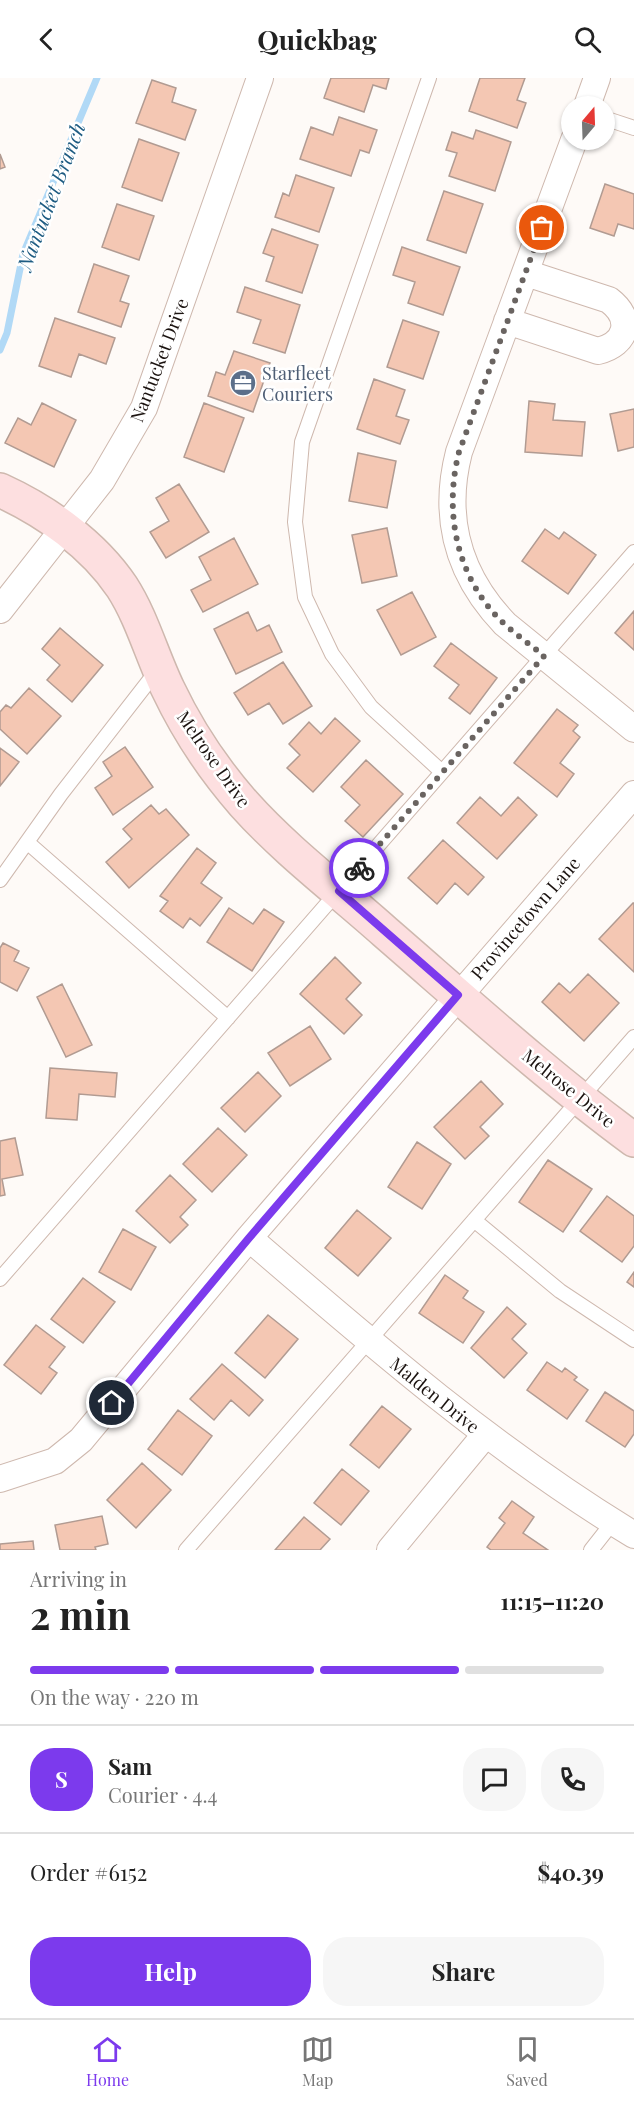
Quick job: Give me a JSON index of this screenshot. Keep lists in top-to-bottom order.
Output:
{
  "streets": {
    "street": [
      "Nantucket Drive",
      "Melrose Drive",
      "Provincetown Lane",
      "Malden Drive"
    ]
  },
  "crossings": [
    ["Nantucket Drive", "Melrose Drive"],
    ["Melrose Drive", "Provincetown Lane"],
    ["Provincetown Lane", "Malden Drive"]
  ],
  "water": ["Nantucket Branch"],
  "places": {
    "office": ["Starfleet Couriers"]
  },
  "north": "top",
  "page": {
    "header": "Quickbag",
    "heading": ["2 min", "Arriving in", "11:15–11:20"],
    "panel": [
      "Sam",
      "Courier · 4.4",
      "Order #6152",
      "$40.39"
    ],
    "bar": "On the way · 220 m",
    "round": "S",
    "buttons": ["Help", "Share"],
    "tabs": ["Home", "Map", "Saved"]
  }
}
